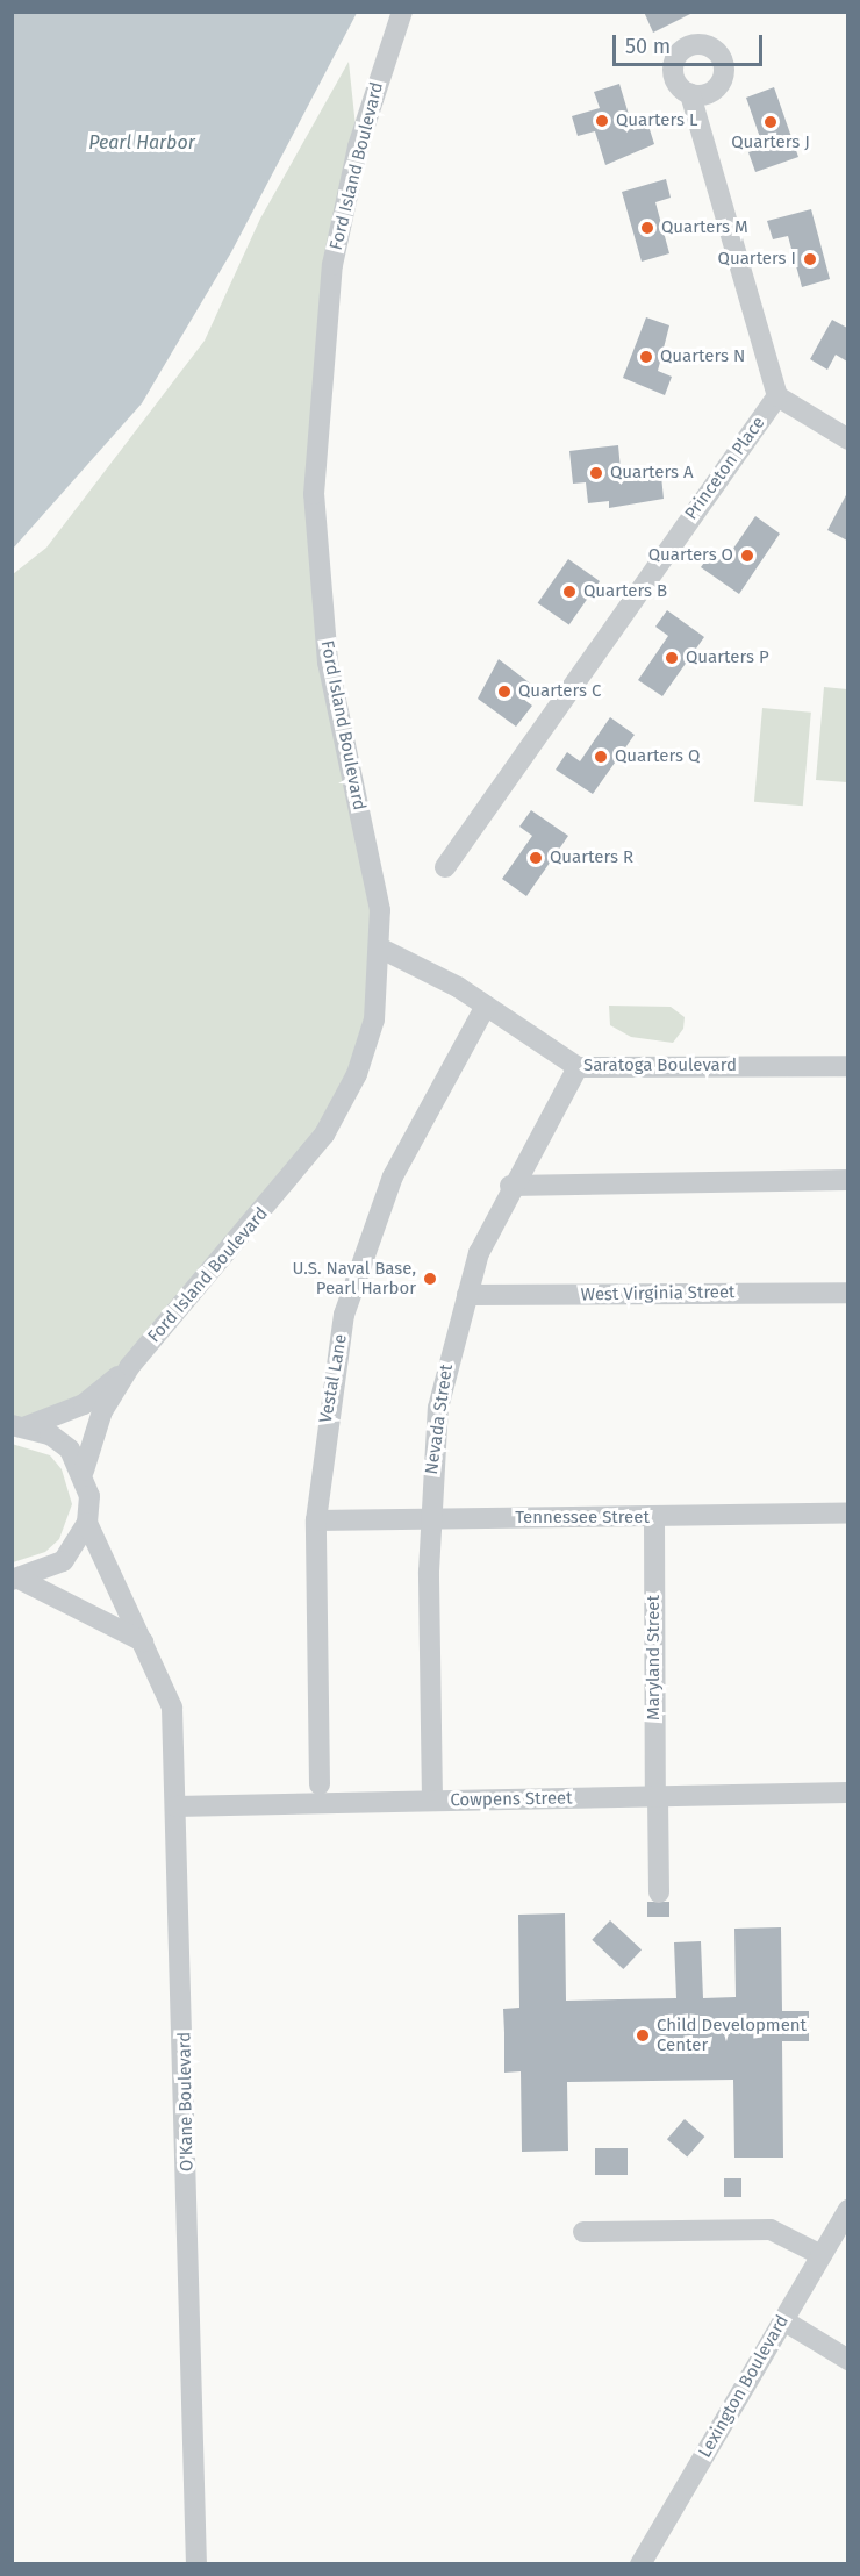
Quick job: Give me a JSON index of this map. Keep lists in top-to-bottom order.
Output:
{
  "streets": {
    "street": [
      "Ford Island Boulevard",
      "Princeton Place",
      "Saratoga Boulevard",
      "West Virginia Street",
      "Vestal Lane",
      "Nevada Street",
      "Tennessee Street",
      "Maryland Street",
      "Cowpens Street",
      "O'Kane Boulevard",
      "Lexington Boulevard"
    ]
  },
  "crossings": [
    ["Ford Island Boulevard", "Saratoga Boulevard"],
    ["Saratoga Boulevard", "Vestal Lane"],
    ["Saratoga Boulevard", "Nevada Street"],
    ["West Virginia Street", "Nevada Street"],
    ["Vestal Lane", "Tennessee Street"],
    ["Nevada Street", "Tennessee Street"],
    ["Nevada Street", "Cowpens Street"],
    ["Tennessee Street", "Maryland Street"],
    ["Maryland Street", "Cowpens Street"],
    ["Cowpens Street", "O'Kane Boulevard"]
  ],
  "water": ["Pearl Harbor"],
  "places": [
    "Quarters L",
    "Quarters J",
    "Quarters M",
    "Quarters I",
    "Quarters N",
    "Quarters A",
    "Quarters O",
    "Quarters B",
    "Quarters P",
    "Quarters C",
    "Quarters Q",
    "Quarters R",
    "U.S. Naval Base, Pearl Harbor",
    "Child Development Center"
  ],
  "scale_bar": "50 m"
}
